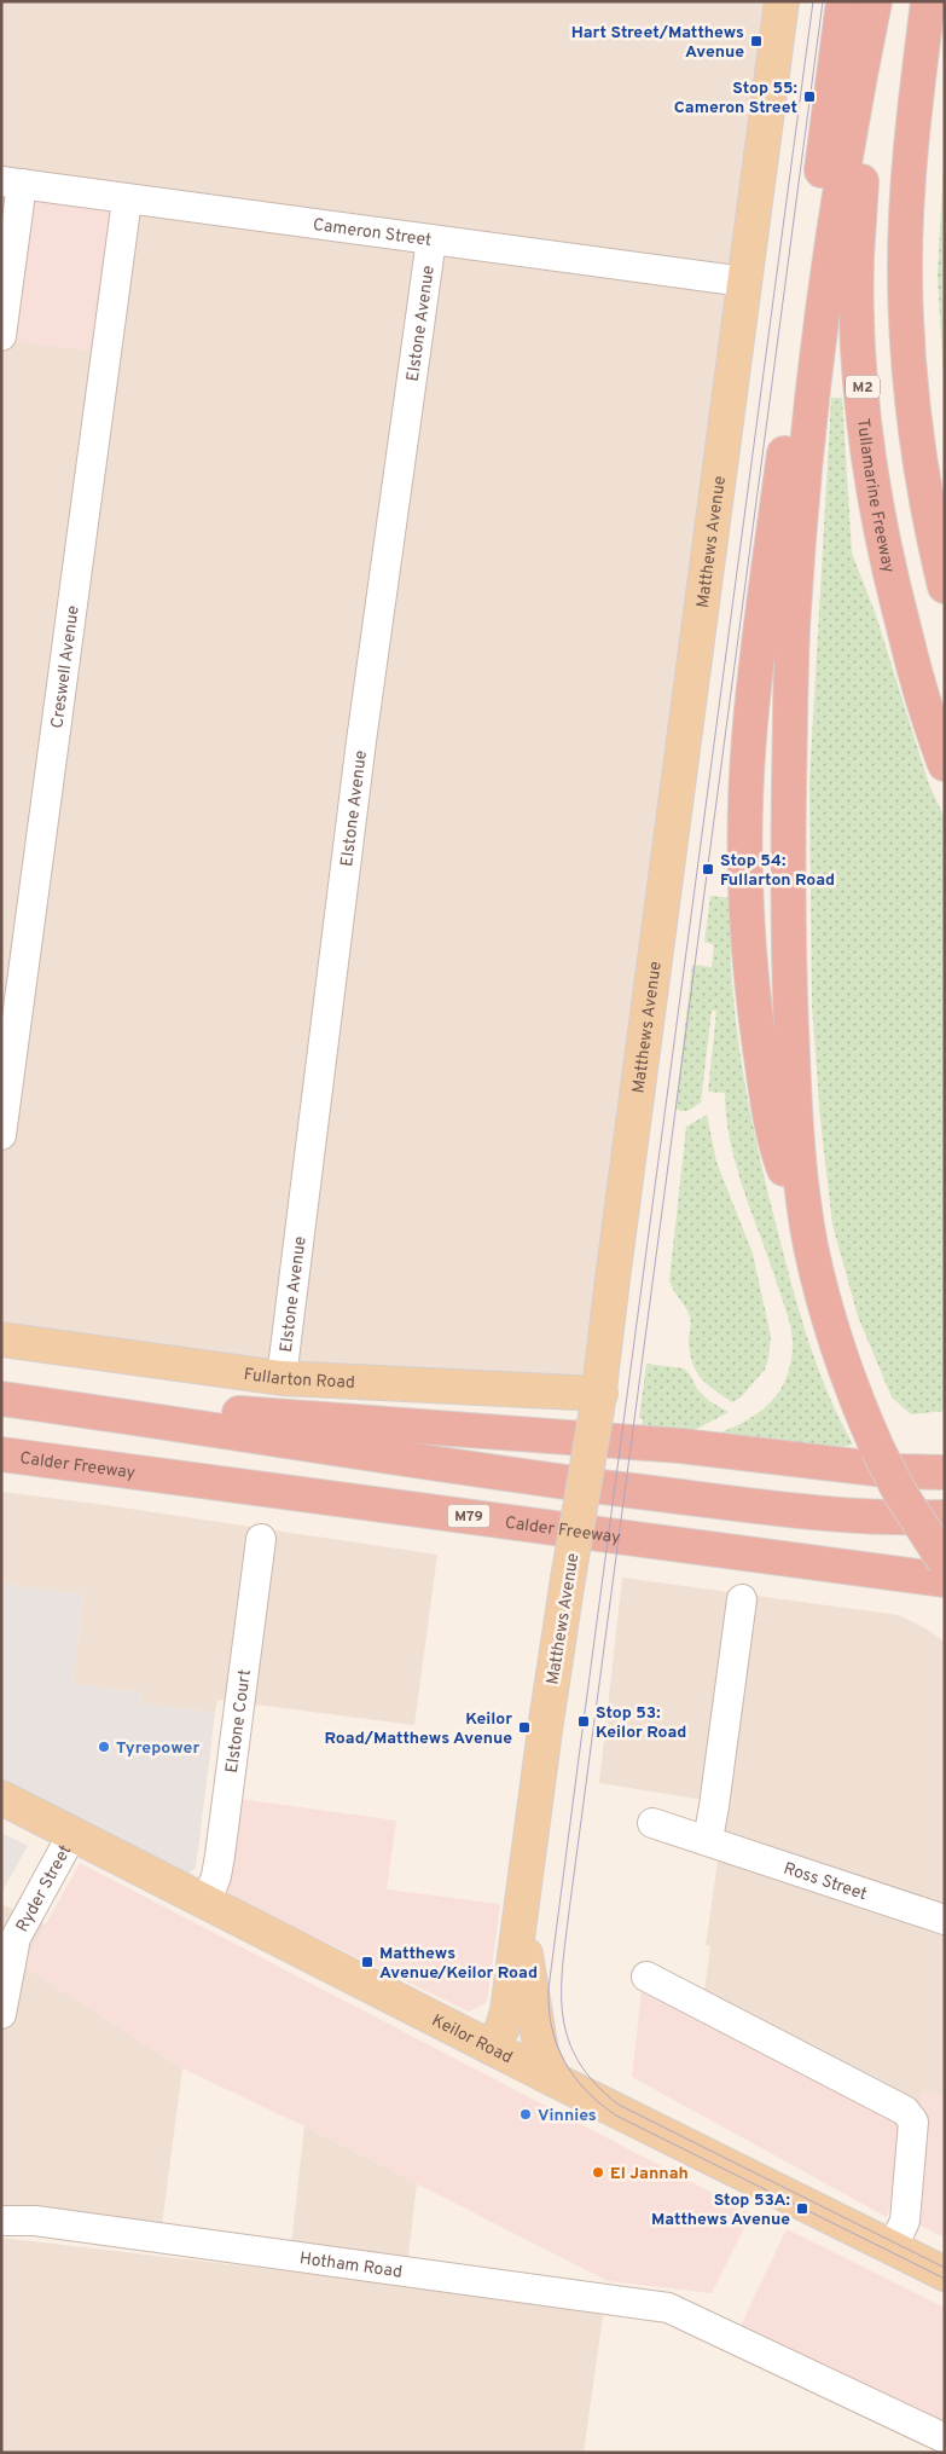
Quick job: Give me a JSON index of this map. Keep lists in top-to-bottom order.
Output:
{
  "streets": {
    "highway": [
      "M2",
      "Tullamarine Freeway",
      "Calder Freeway",
      "M79"
    ],
    "main road": ["Matthews Avenue", "Fullarton Road", "Keilor Road"],
    "street": [
      "Cameron Street",
      "Elstone Avenue",
      "Creswell Avenue",
      "Elstone Court",
      "Ross Street",
      "Ryder Street",
      "Hotham Road"
    ]
  },
  "crossings": [
    ["Cameron Street", "Elstone Avenue"],
    ["Cameron Street", "Matthews Avenue"],
    ["Cameron Street", "Creswell Avenue"],
    ["Elstone Avenue", "Fullarton Road"],
    ["Matthews Avenue", "Fullarton Road"],
    ["Matthews Avenue", "Keilor Road"],
    ["Elstone Court", "Keilor Road"],
    ["Ryder Street", "Keilor Road"]
  ],
  "places": {
    "transit": [
      "Hart Street/Matthews Avenue",
      "Stop 55: Cameron Street",
      "Stop 54: Fullarton Road",
      "Stop 53: Keilor Road",
      "Keilor Road/Matthews Avenue",
      "Matthews Avenue/Keilor Road",
      "Stop 53A: Matthews Avenue"
    ],
    "other": ["Tyrepower", "Vinnies", "El Jannah"]
  }
}
